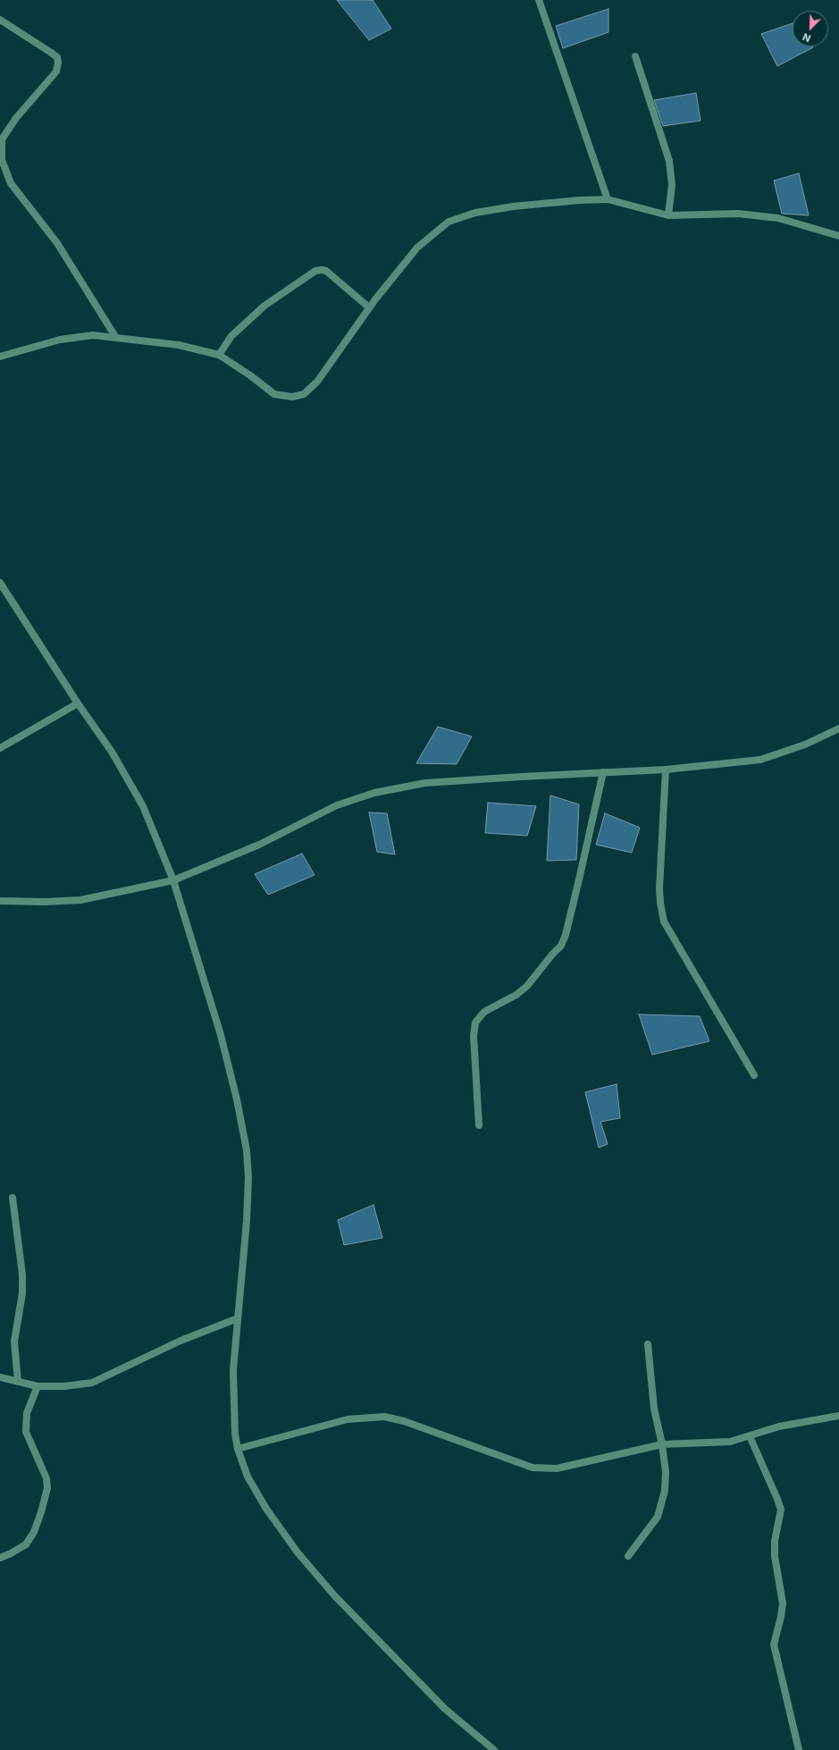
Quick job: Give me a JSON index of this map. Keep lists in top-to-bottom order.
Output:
{
  "north": "bottom left"
}
